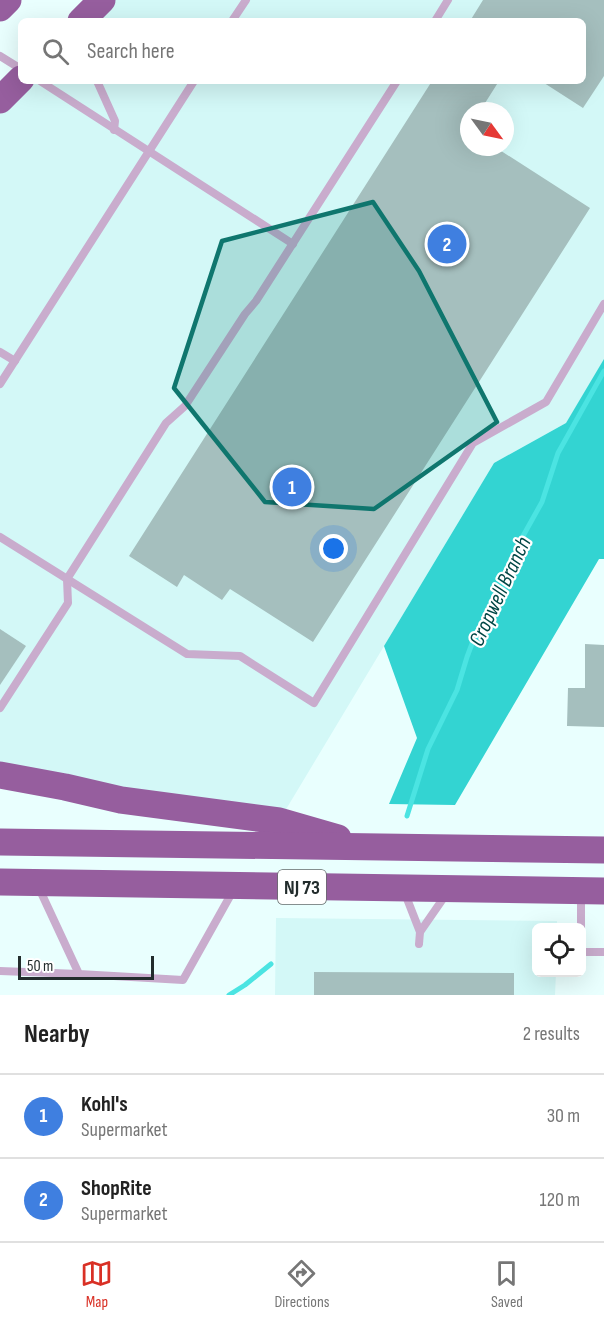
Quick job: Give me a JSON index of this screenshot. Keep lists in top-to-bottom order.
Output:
{
  "streets": {
    "highway": ["NJ 73"]
  },
  "water": ["Cropwell Branch"],
  "scale_bar": "50 m",
  "north": "bottom right",
  "page": {
    "search": "Search here",
    "pins": ["2", "1"],
    "scale": "50 m",
    "heading": ["Nearby", "2 results"],
    "list": [
      {
        "mark": "1",
        "name": "Kohl's",
        "note": "Supermarket",
        "value": "30 m"
      },
      {
        "mark": "2",
        "name": "ShopRite",
        "note": "Supermarket",
        "value": "120 m"
      }
    ],
    "nav": ["Map", "Directions", "Saved"]
  }
}
